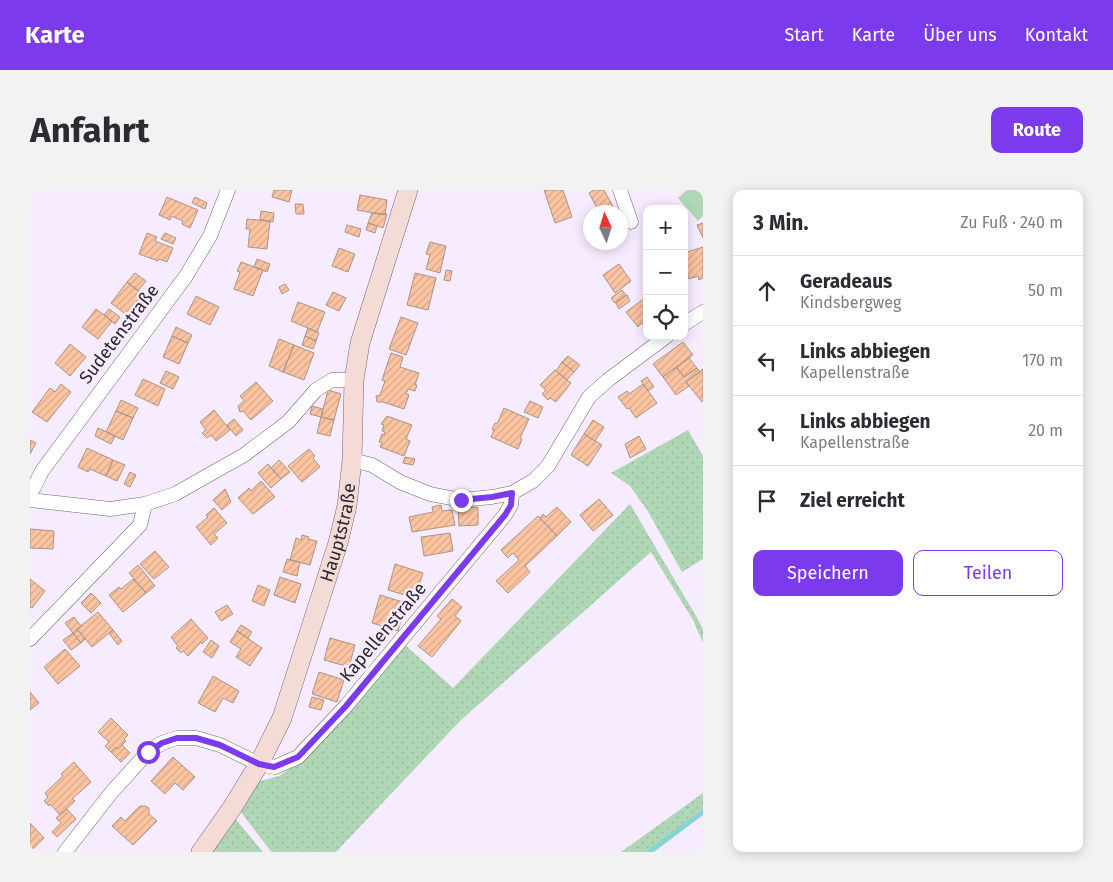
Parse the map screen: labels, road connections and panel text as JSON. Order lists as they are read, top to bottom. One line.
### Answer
{"streets":{"main road":["Hauptstraße"],"street":["Sudetenstraße","Kapellenstraße"]},"crossings":[["Hauptstraße","Kapellenstraße"]],"north":"top","page":{"header":"Karte","nav":["Start","Karte","Über uns","Kontakt"],"buttons":["Route",["Speichern","Teilen"]],"title":"Anfahrt","heading":["3 Min.","Zu Fuß · 240 m"],"map_buttons":["+","−"],"list":[["Geradeaus","Kindsbergweg","50 m"],["Links abbiegen","Kapellenstraße","170 m"],["Links abbiegen","Kapellenstraße","20 m"],"Ziel erreicht"]}}
